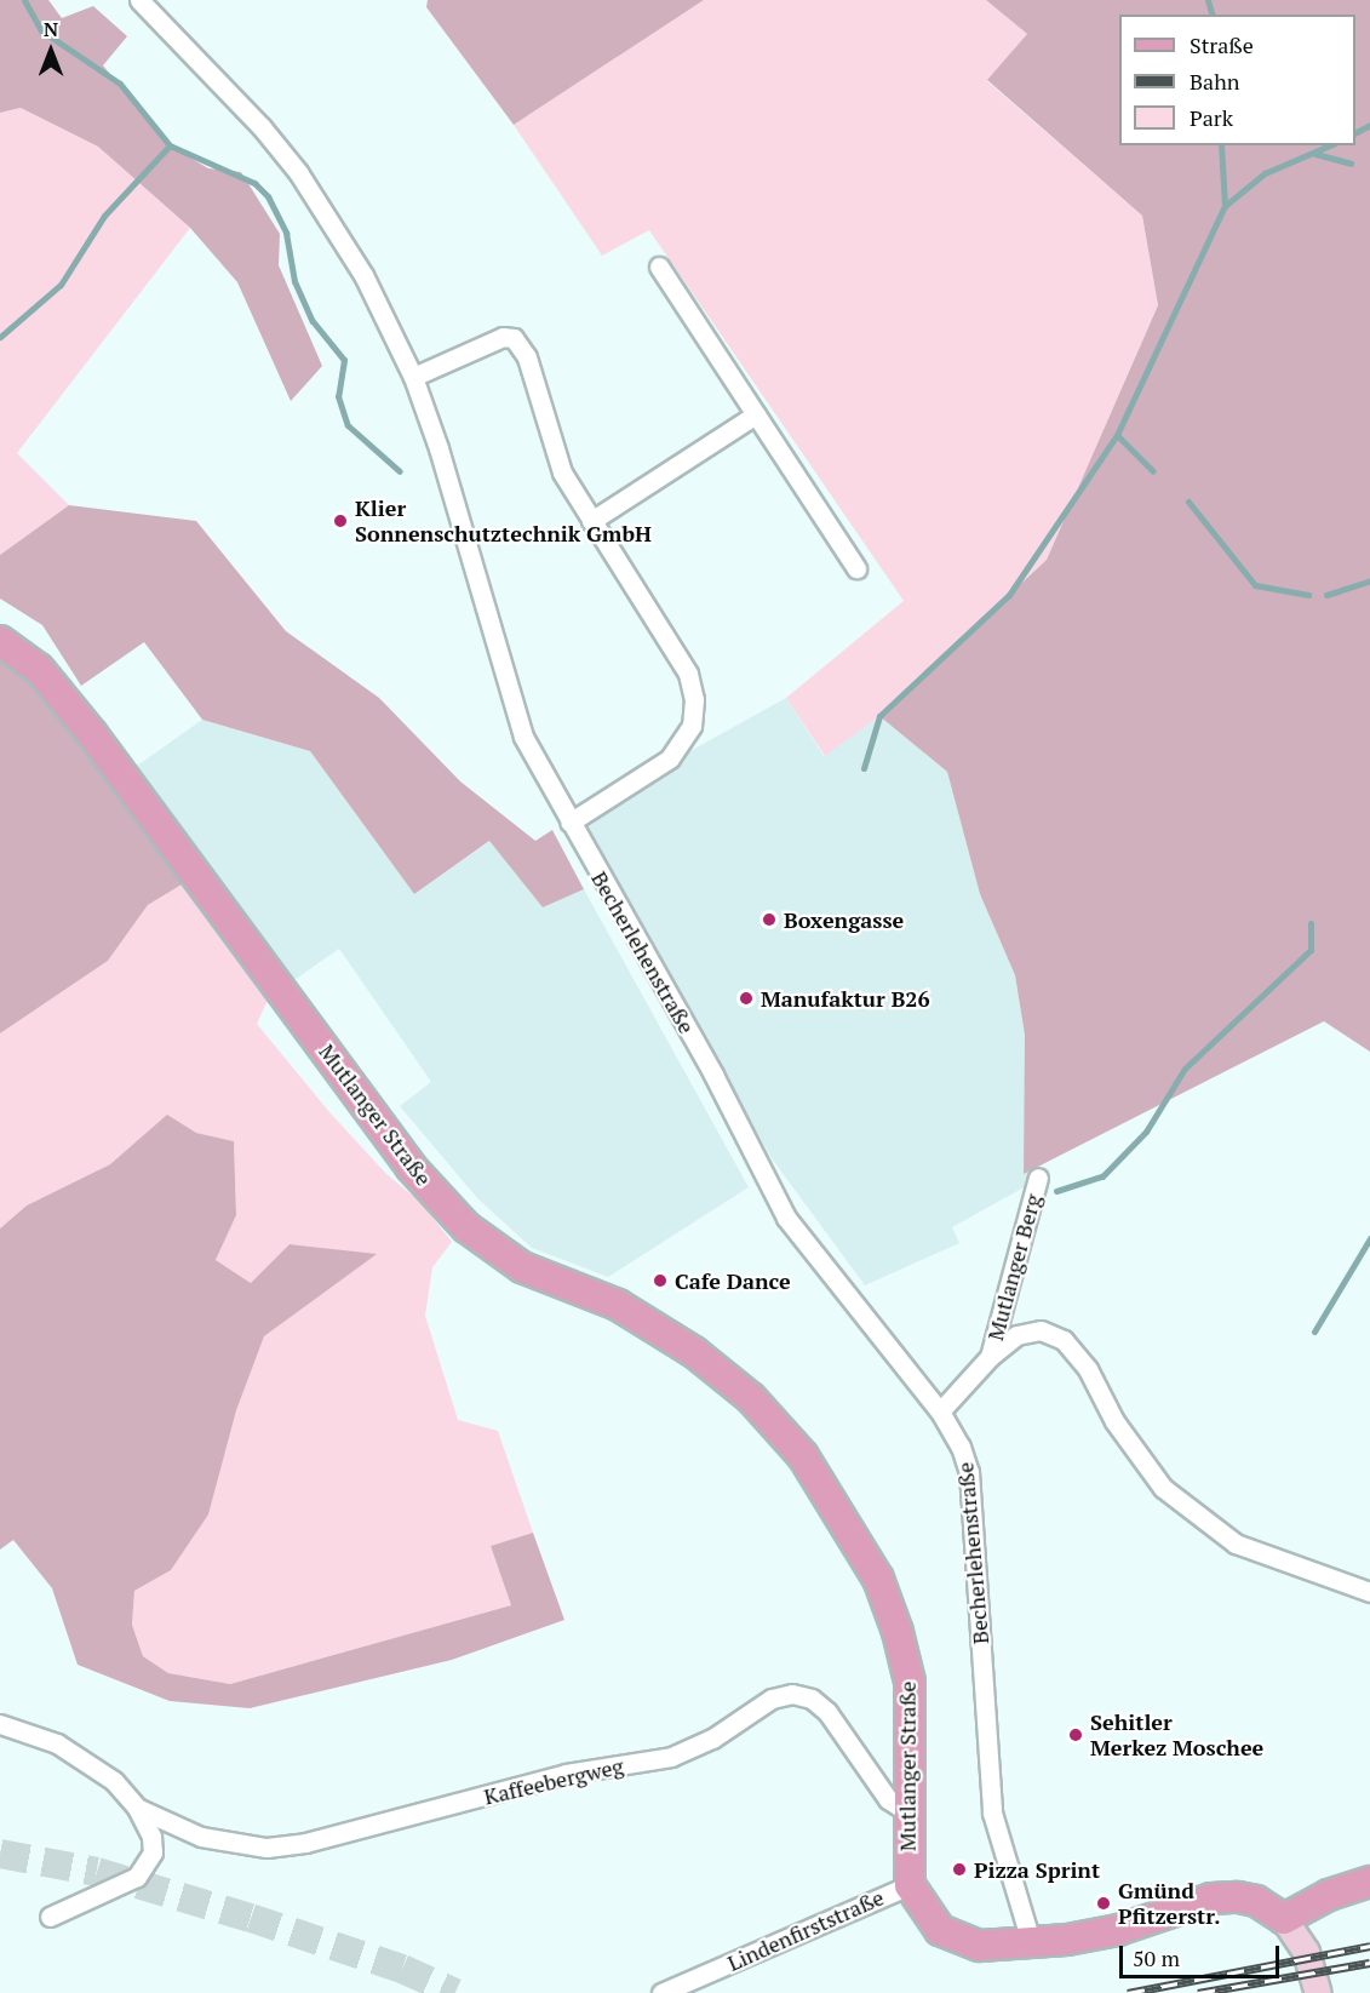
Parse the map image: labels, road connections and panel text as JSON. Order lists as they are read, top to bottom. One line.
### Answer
{"streets":{"main road":["Mutlanger Straße"],"street":["Becherlehenstraße","Mutlanger Berg","Kaffeebergweg","Lindenfirststraße"]},"crossings":[["Becherlehenstraße","Mutlanger Straße"],["Mutlanger Straße","Kaffeebergweg"],["Mutlanger Straße","Lindenfirststraße"]],"places":["Klier Sonnenschutztechnik GmbH","Boxengasse","Manufaktur B26","Cafe Dance","Sehitler Merkez Moschee","Pizza Sprint","Gmünd Pfitzerstr."],"legend":["Straße","Bahn","Park"],"scale_bar":"50 m","north":"top"}
